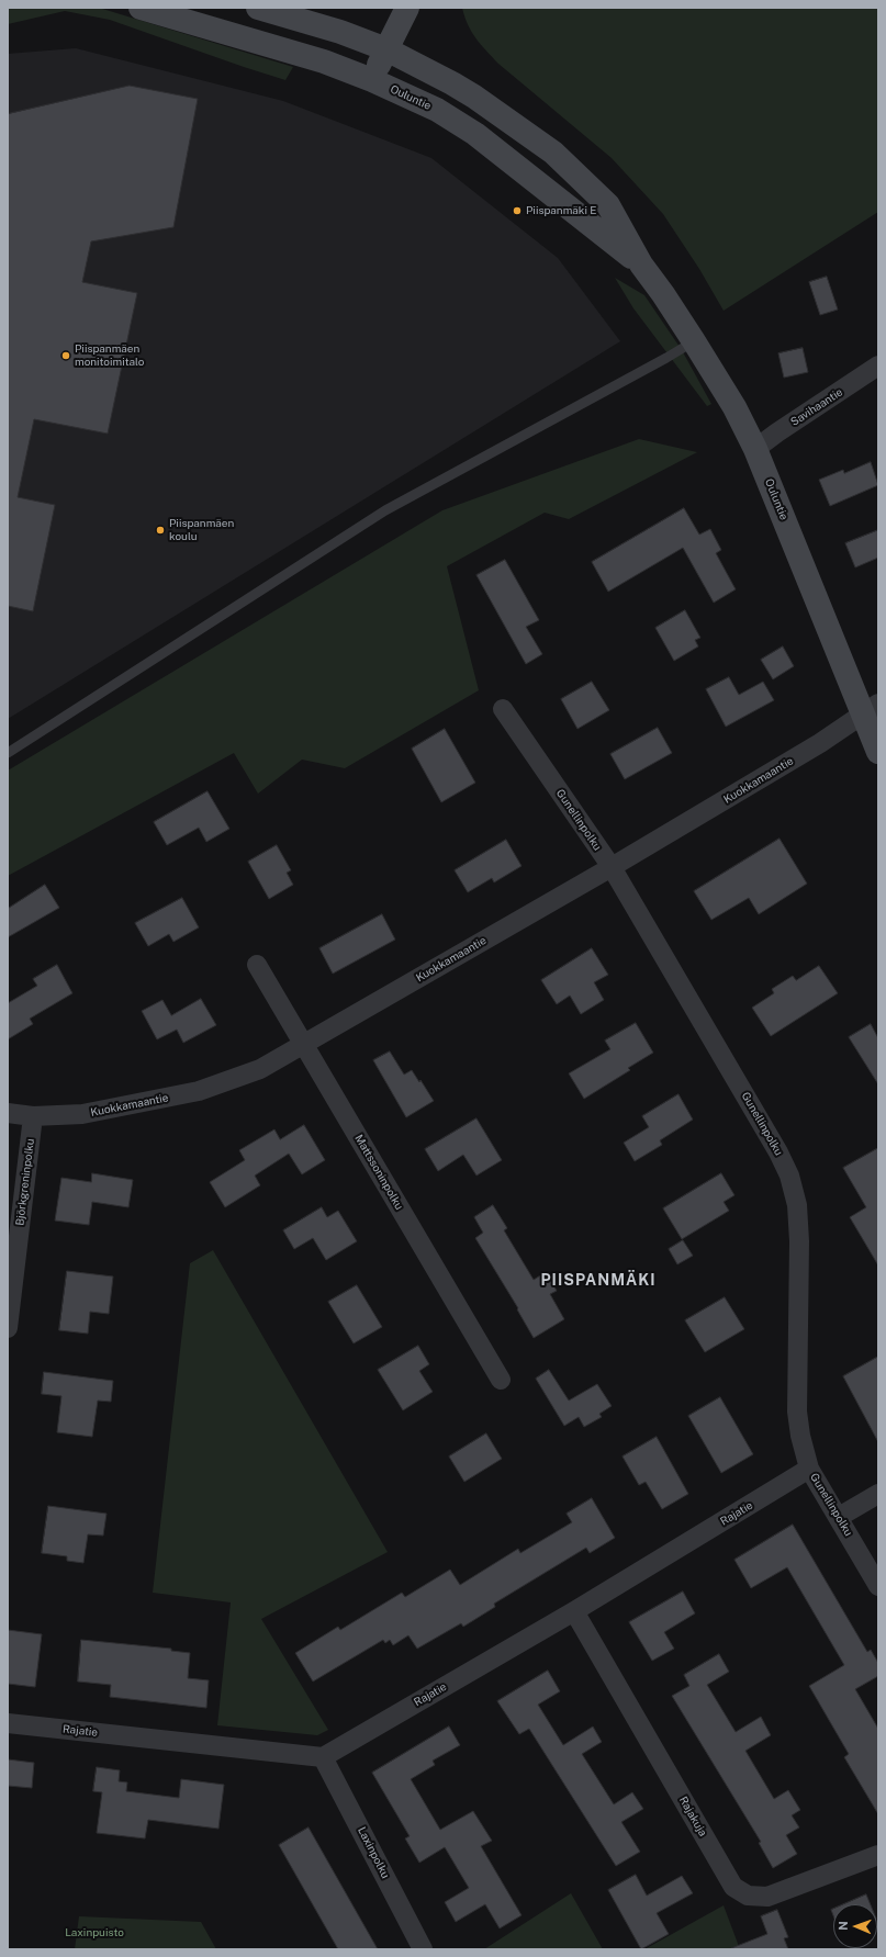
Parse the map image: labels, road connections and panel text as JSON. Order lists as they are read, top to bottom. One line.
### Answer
{"streets":{"main road":["Ouluntie"],"street":["Savihaantie","Kuokkamaantie","Gunellinpolku","Mattssoninpolku","Björkgreninpolku","Rajatie","Rajakuja","Laxinpolku"]},"crossings":[["Ouluntie","Savihaantie"],["Ouluntie","Kuokkamaantie"],["Kuokkamaantie","Gunellinpolku"],["Kuokkamaantie","Mattssoninpolku"],["Kuokkamaantie","Björkgreninpolku"],["Gunellinpolku","Rajatie"],["Rajatie","Rajakuja"],["Rajatie","Laxinpolku"]],"districts":["PIISPANMÄKI"],"parks":["Laxinpuisto"],"places":["Piispanmäki E","Piispanmäen monitoimitalo","Piispanmäen koulu"],"north":"left"}
